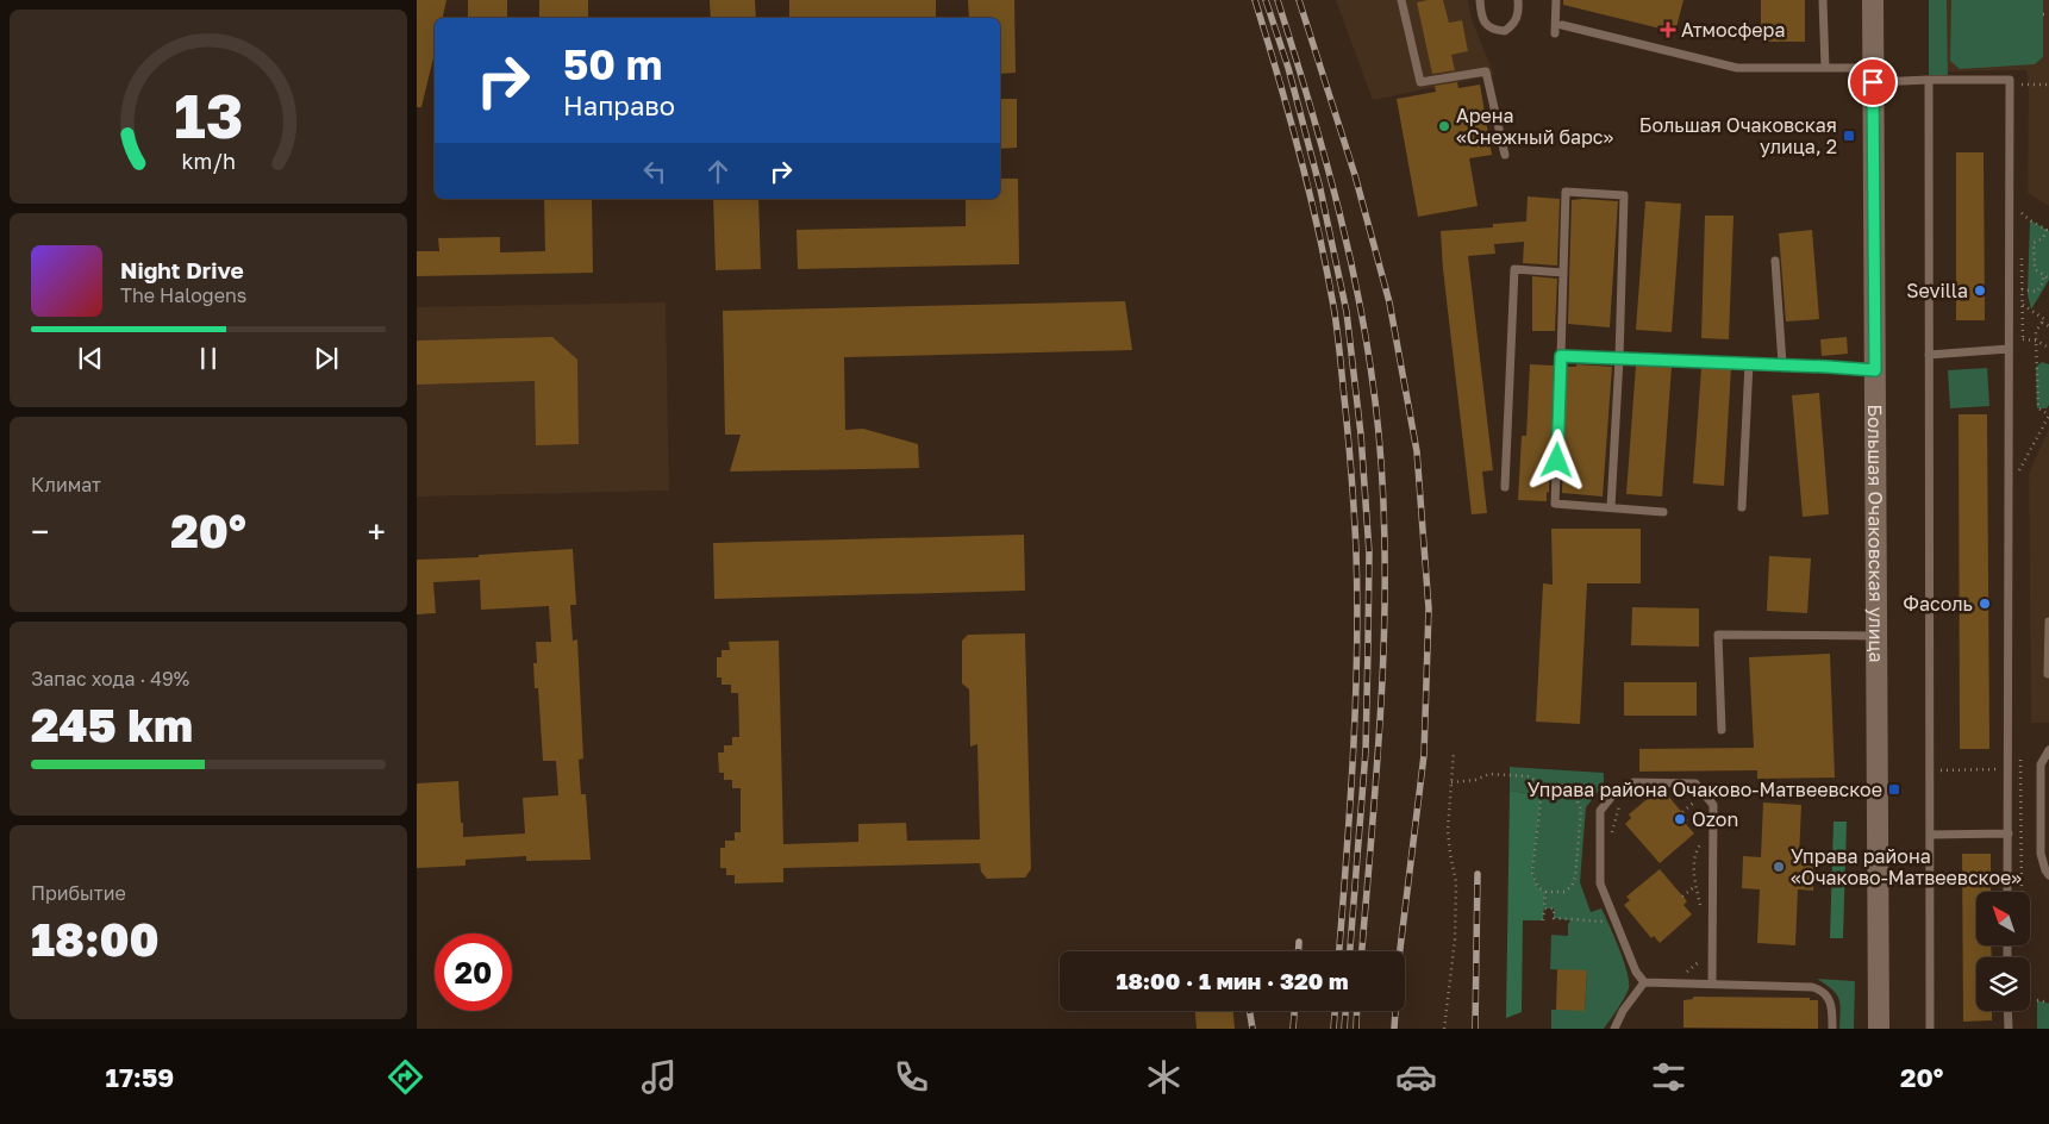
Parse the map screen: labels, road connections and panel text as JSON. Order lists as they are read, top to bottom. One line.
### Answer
{"streets":{"street":["Большая Очаковская улица"]},"places":{"health":["Атмосфера"],"other":["Арена «Снежный барс»","Sevilla","Фасоль","Ozon","Управа района «Очаково-Матвеевское»"],"transit":["Большая Очаковская улица, 2","Управа района Очаково-Матвеевское"]},"north":"top left","page":{"turn":["50 m","Направо"],"song":["Night Drive","The Halogens"],"tile":["Климат",["Запас хода · 49%","245 km"],["Прибытие","18:00"]],"heat":["−","20°","+"],"limit":"20","trip":"18:00 · 1 мин · 320 m","tabs":["17:59","20°"],"gauge":["13","km/h"]}}
